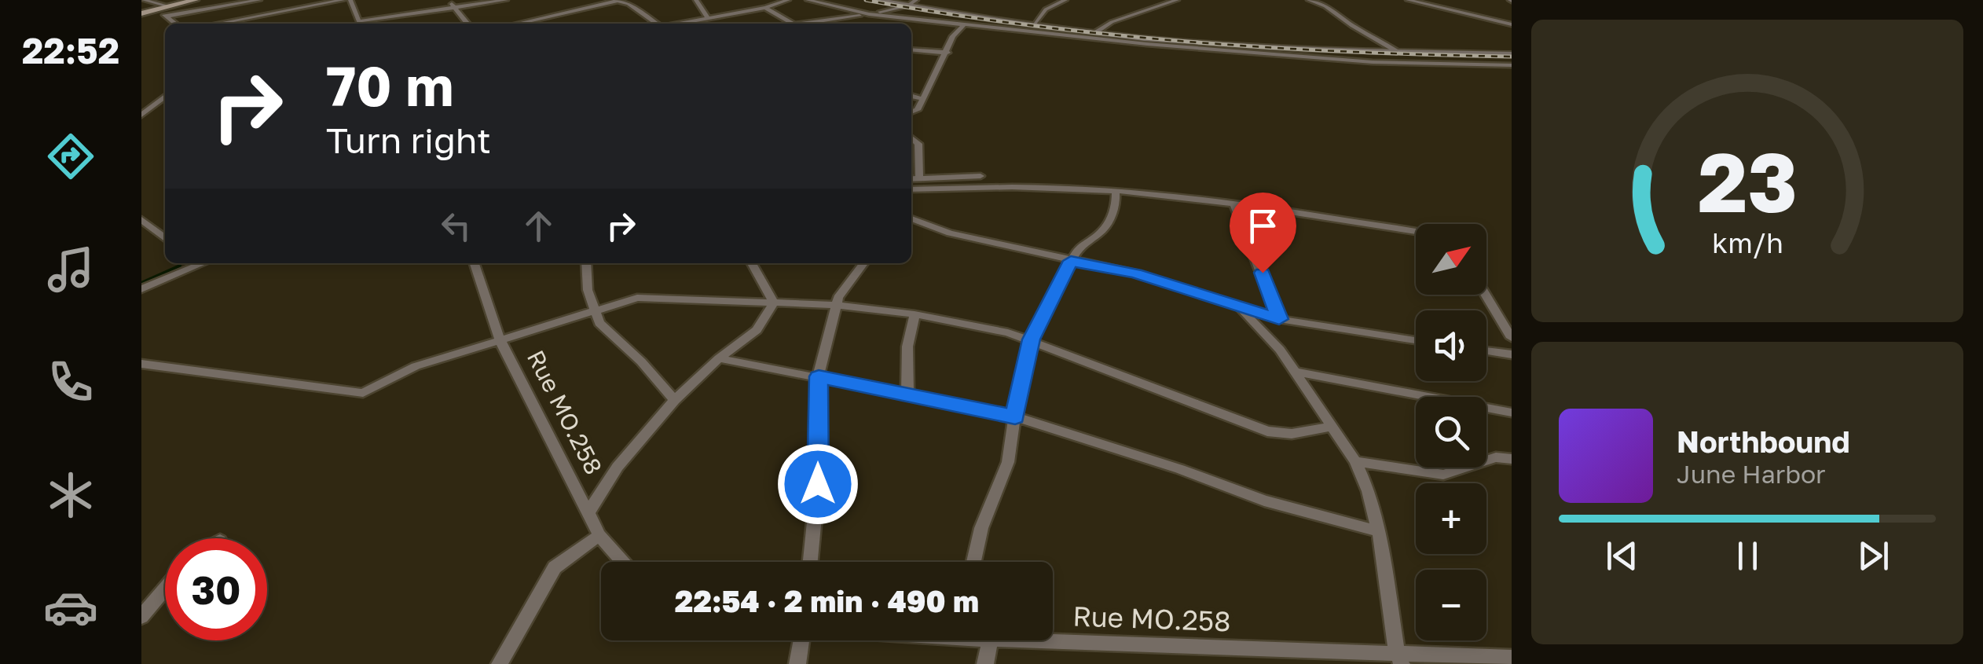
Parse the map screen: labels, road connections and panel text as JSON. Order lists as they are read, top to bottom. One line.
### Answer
{"streets":{"street":["Rue MO.258"]},"north":"top right","page":{"tabs":"22:52","turn":["70 m","Turn right"],"map_buttons":["+","−"],"song":["Northbound","June Harbor"],"limit":"30","trip":"22:54 · 2 min · 490 m","gauge":["23","km/h"]}}
